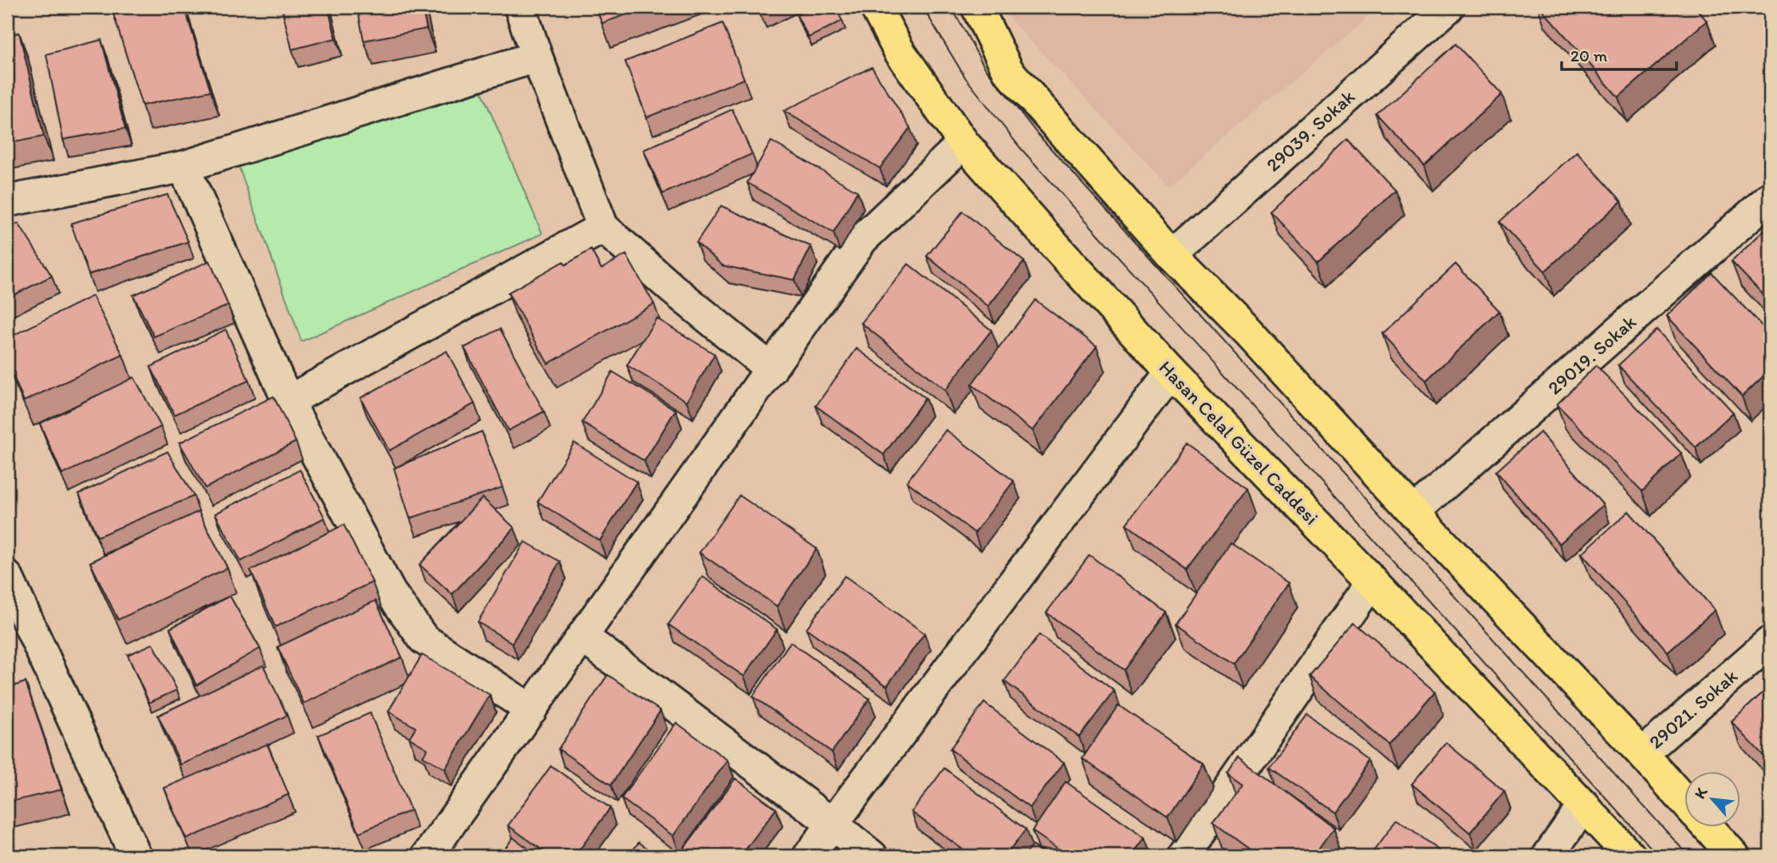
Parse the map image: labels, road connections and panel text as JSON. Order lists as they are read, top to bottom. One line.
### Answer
{"streets":{"main road":["Hasan Celal Güzel Caddesi"],"street":["29039. Sokak","29019. Sokak","29021. Sokak"]},"scale_bar":"20 m","north":"top left"}
